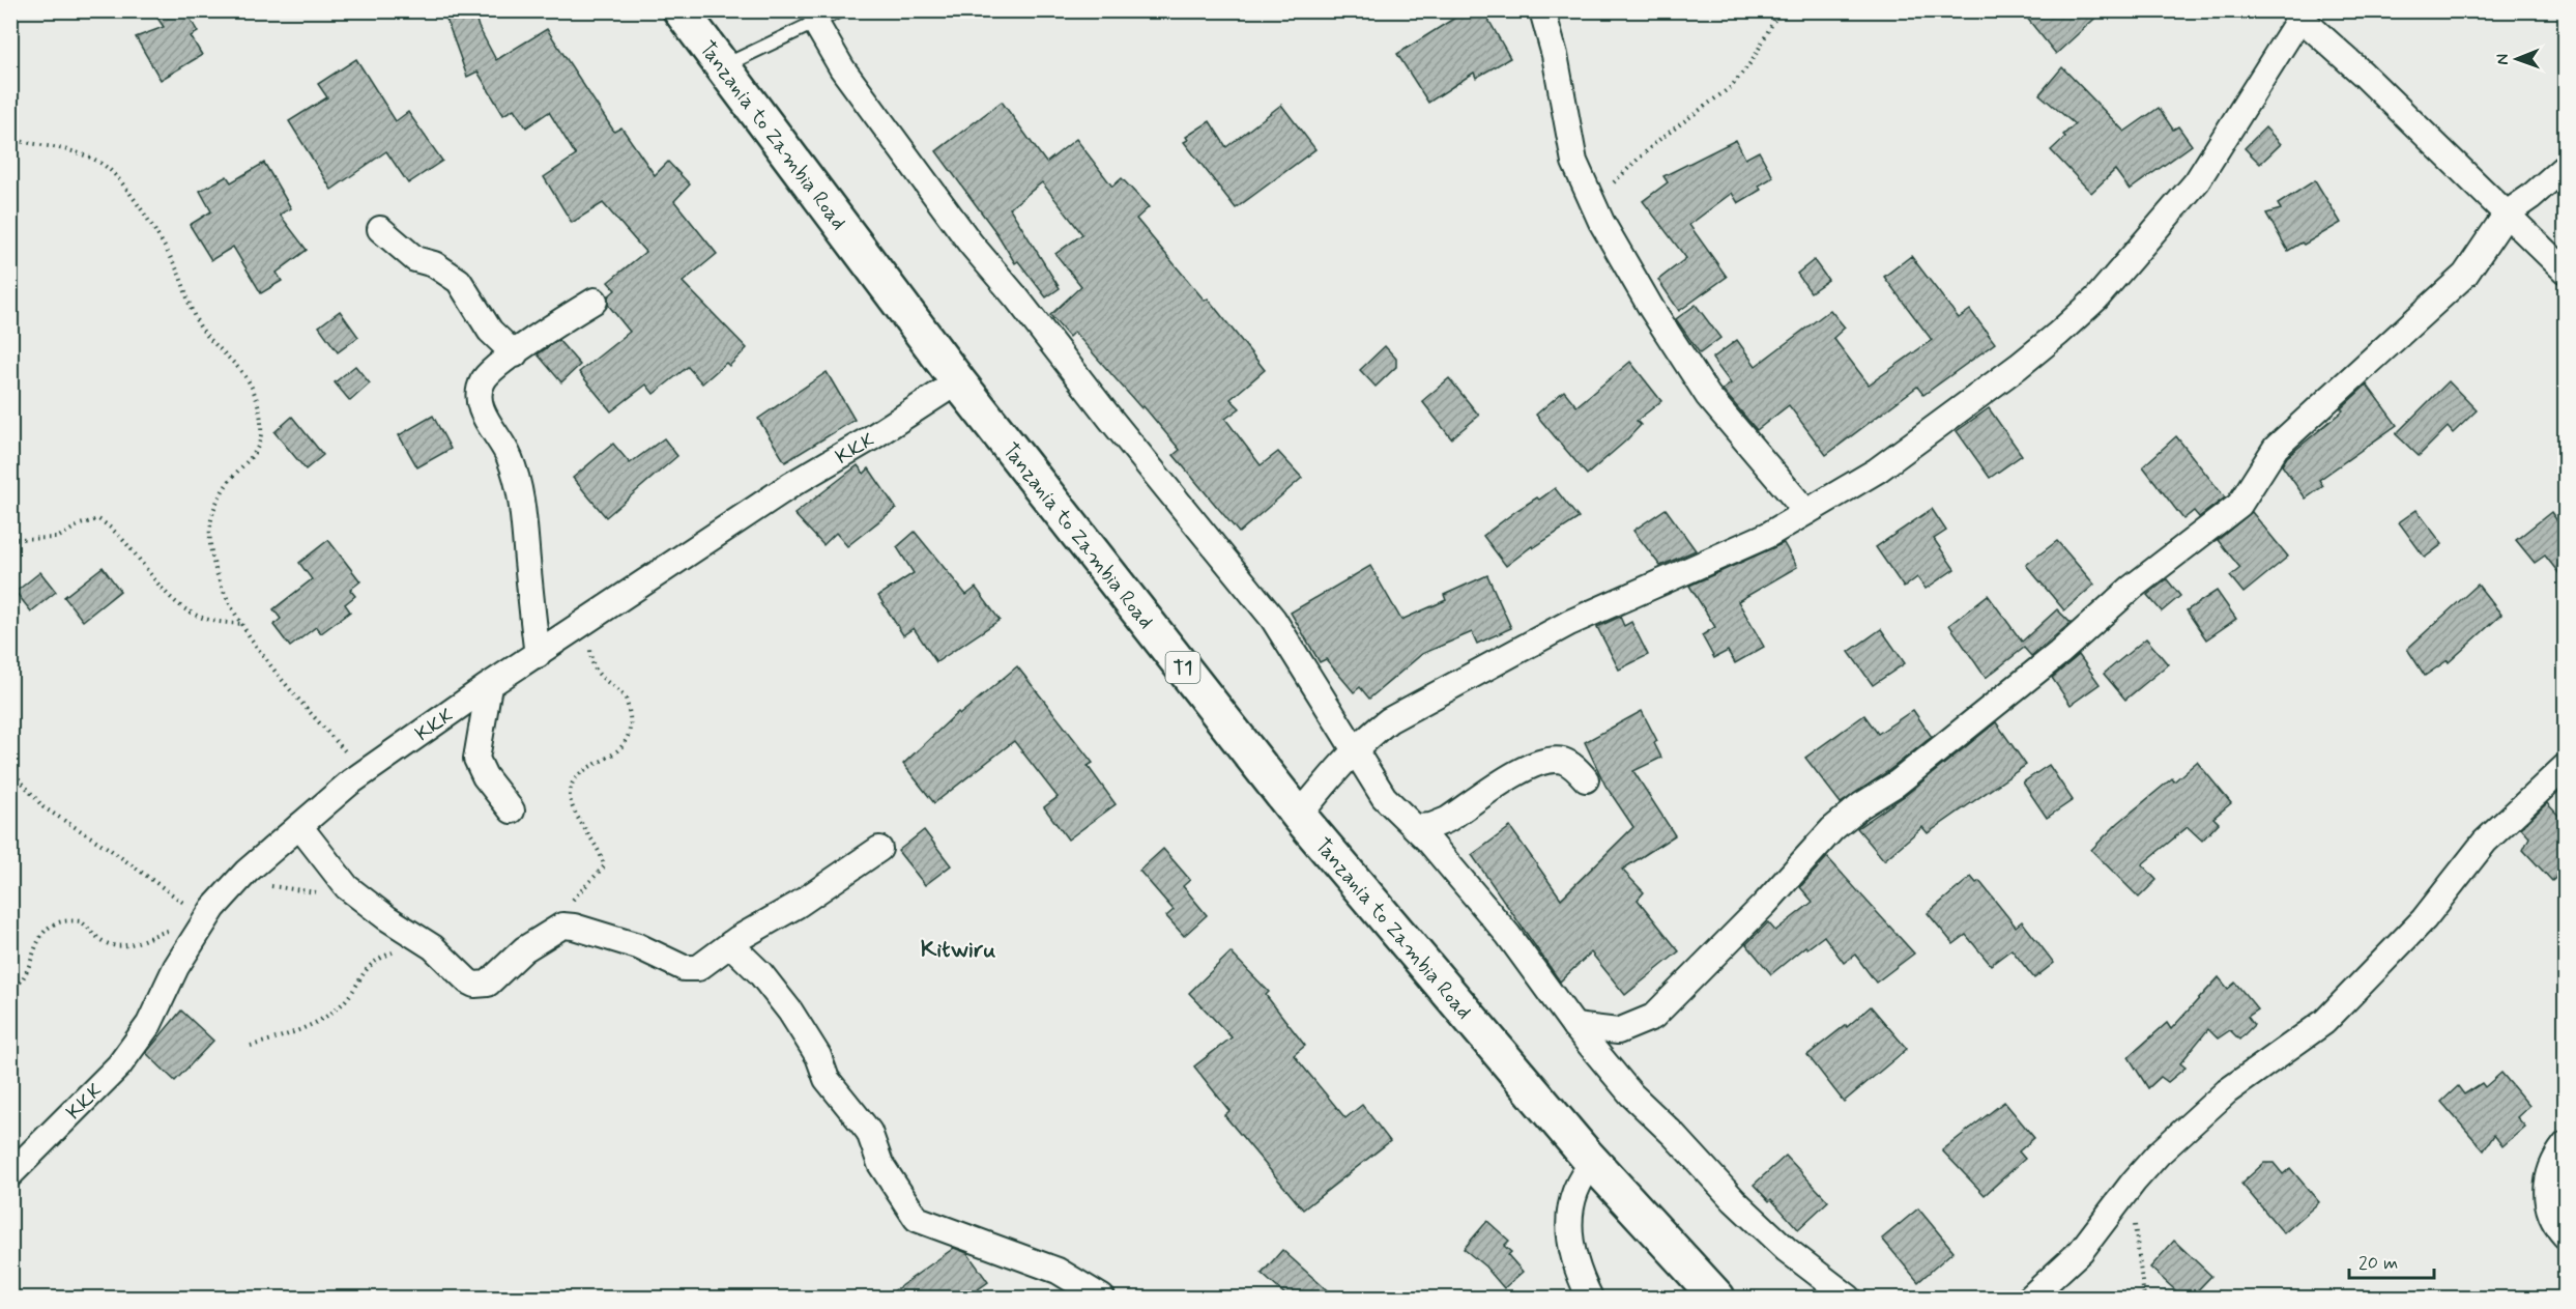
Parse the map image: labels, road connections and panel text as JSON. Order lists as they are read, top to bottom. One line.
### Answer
{"streets":{"highway":["Tanzania to Zambia Road","T1"],"street":["KKK"]},"crossings":[["Tanzania to Zambia Road","KKK"]],"districts":["Kitwiru"],"scale_bar":"20 m","north":"left"}
